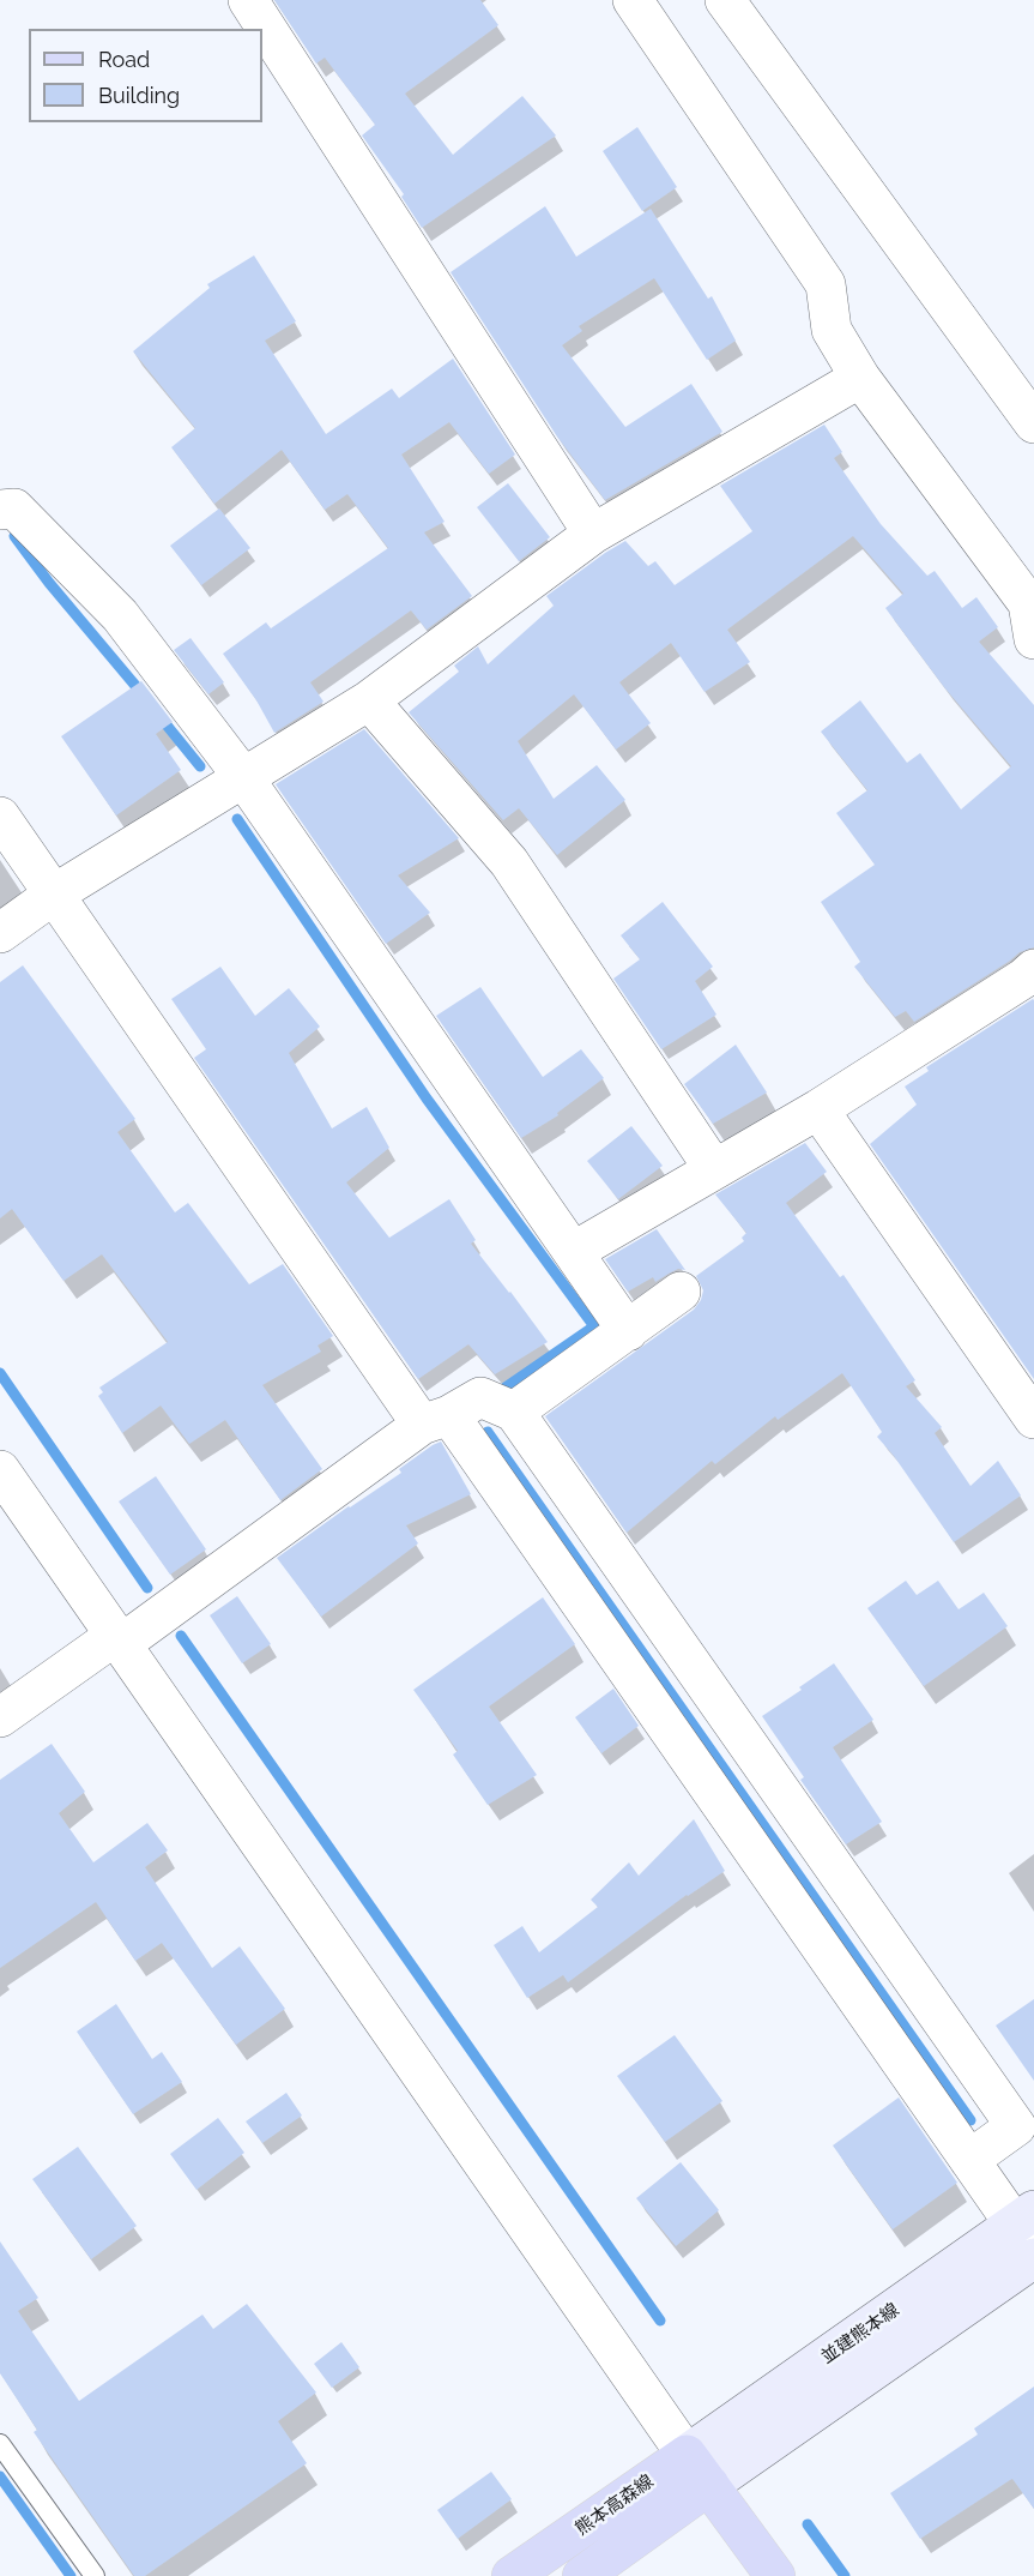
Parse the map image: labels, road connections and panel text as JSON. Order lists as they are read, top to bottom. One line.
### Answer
{"streets":{"main road":["並建熊本線","熊本高森線"]},"crossings":[["並建熊本線","熊本高森線"]],"legend":["Road","Building"]}
